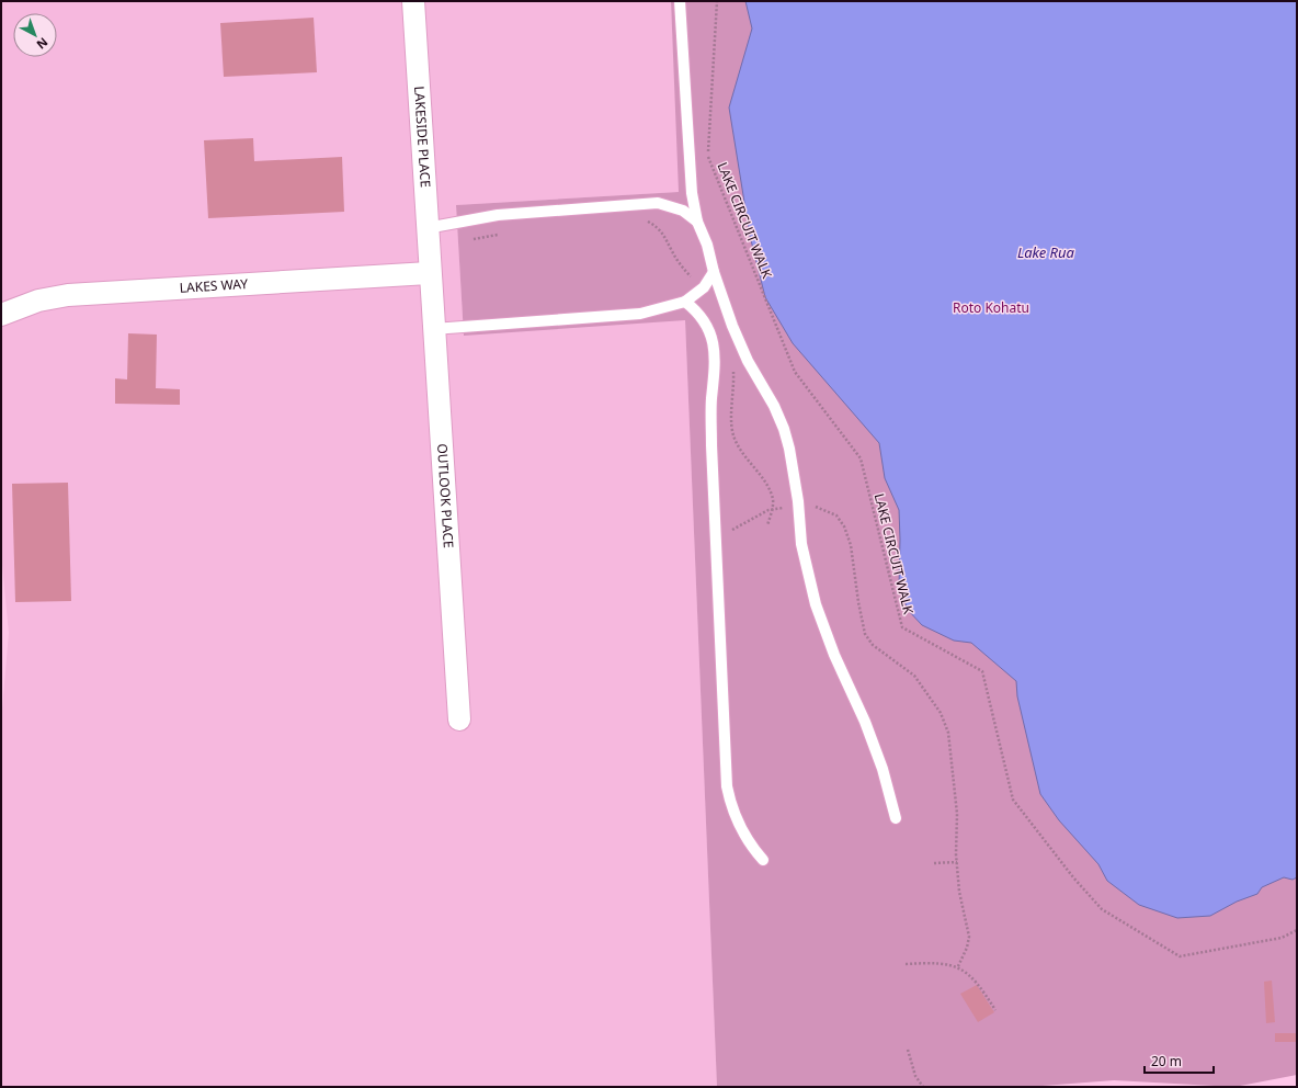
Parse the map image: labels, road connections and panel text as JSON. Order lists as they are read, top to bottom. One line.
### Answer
{"streets":{"street":["LAKESIDE PLACE","LAKES WAY","OUTLOOK PLACE"],"path":["LAKE CIRCUIT WALK"]},"crossings":[["LAKESIDE PLACE","LAKES WAY"],["LAKESIDE PLACE","OUTLOOK PLACE"],["LAKES WAY","OUTLOOK PLACE"]],"water":["Lake Rua"],"parks":["Roto Kohatu"],"scale_bar":"20 m","north":"bottom right"}
